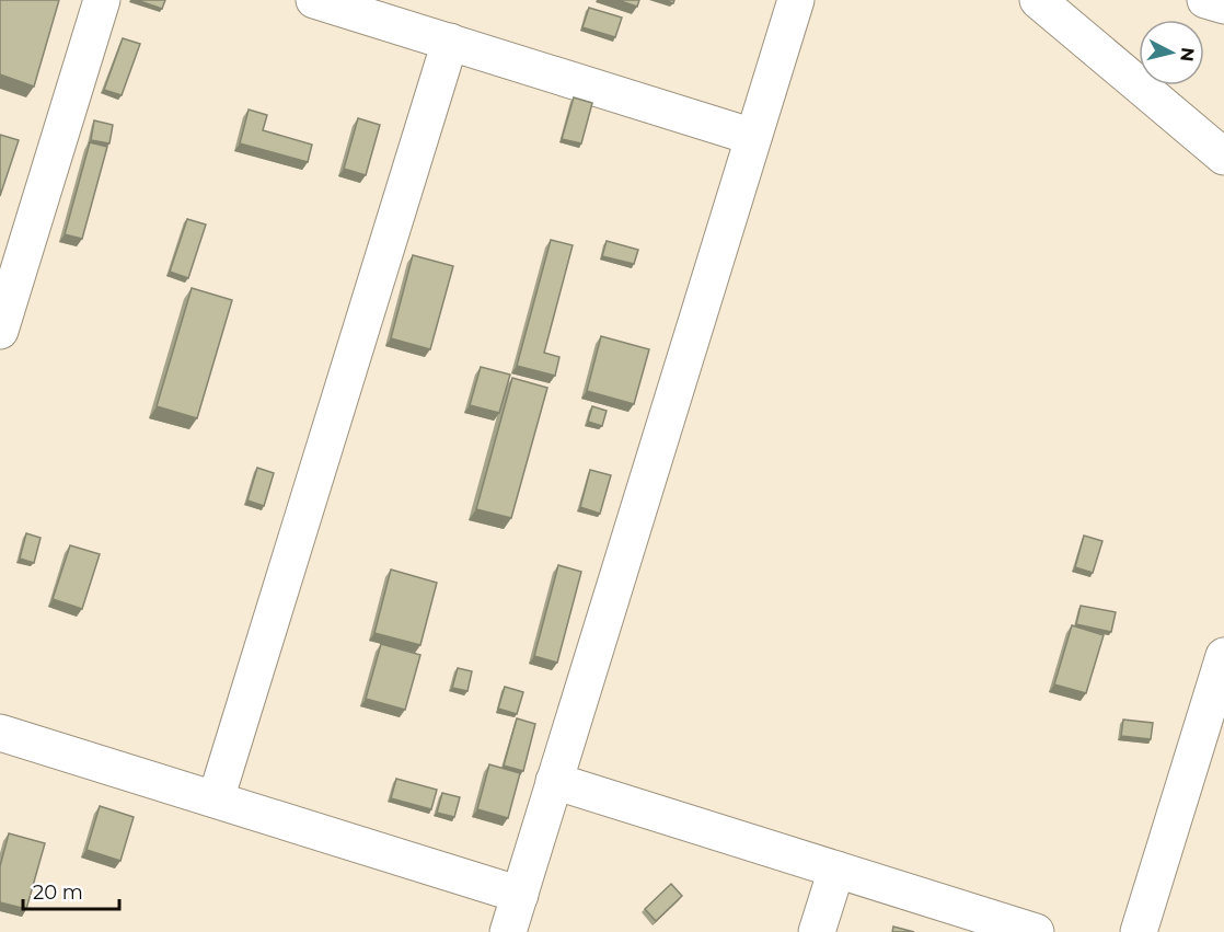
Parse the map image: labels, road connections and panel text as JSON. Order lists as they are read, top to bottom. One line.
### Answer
{"scale_bar":"20 m","north":"right"}
